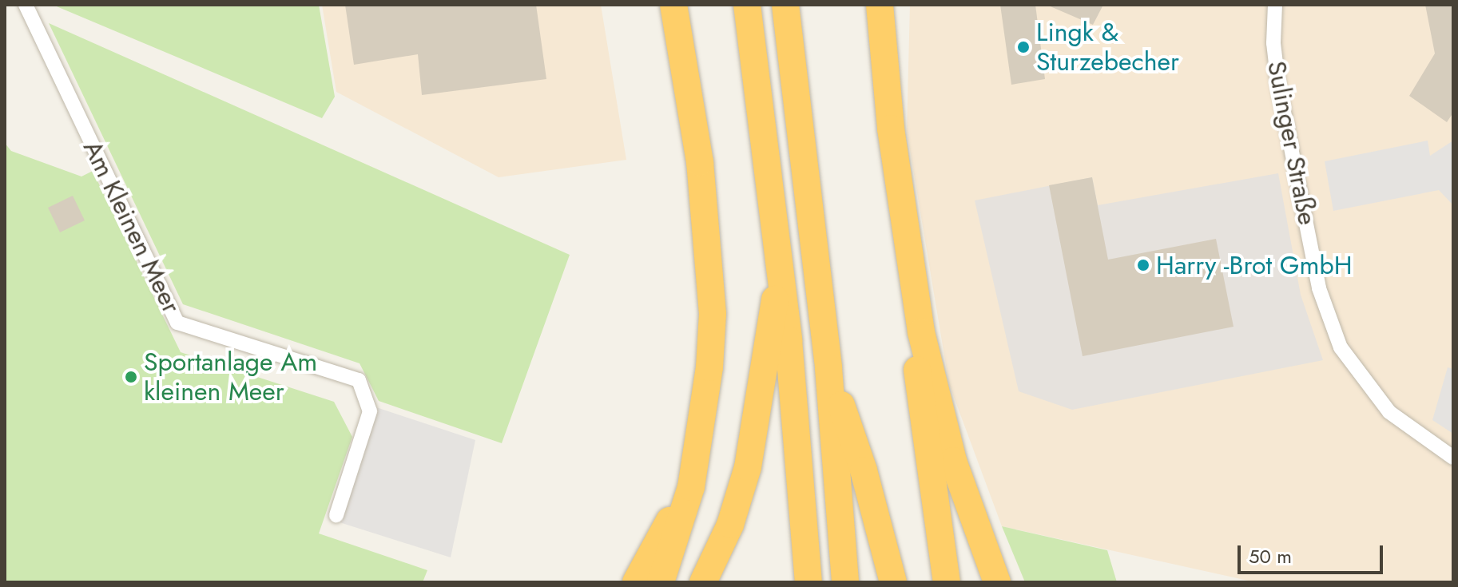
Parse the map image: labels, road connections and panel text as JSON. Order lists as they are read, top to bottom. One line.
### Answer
{"streets":{"street":["Sulinger Straße","Am Kleinen Meer"]},"places":["Lingk & Sturzebecher","Harry -Brot GmbH","Sportanlage Am kleinen Meer"],"scale_bar":"50 m"}
